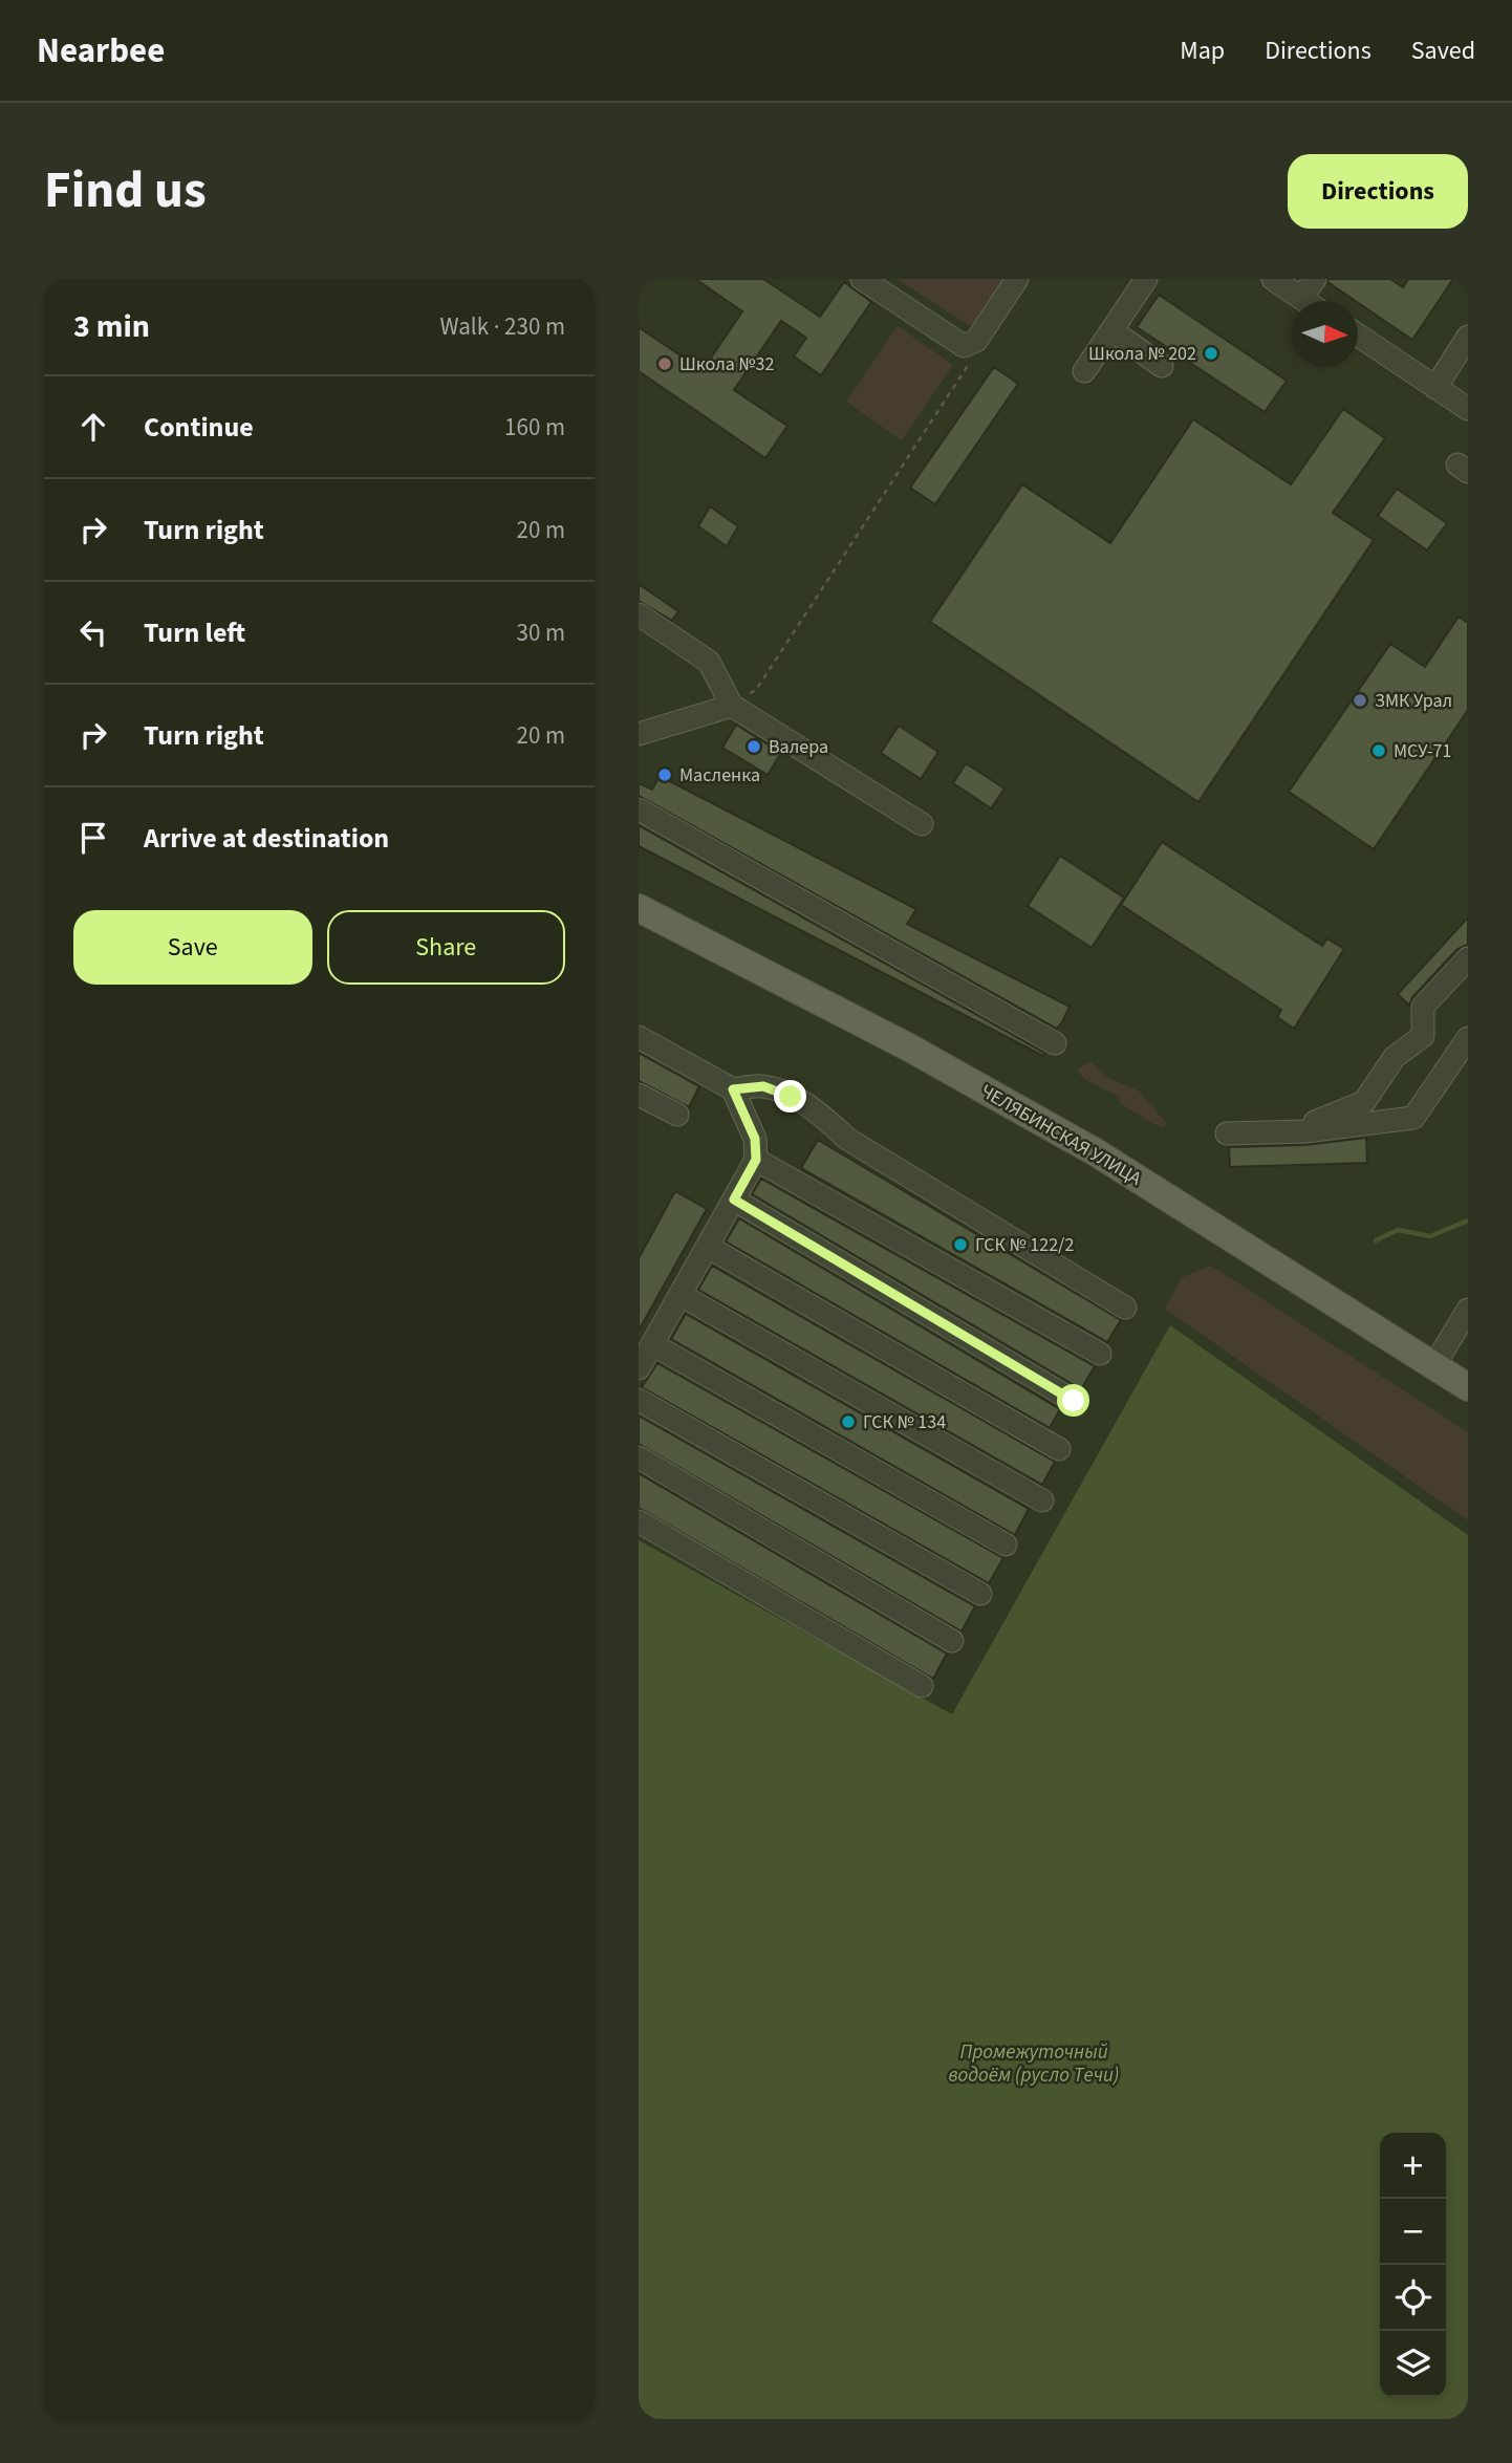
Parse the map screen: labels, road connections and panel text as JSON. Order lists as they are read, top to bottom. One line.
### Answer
{"streets":{"main road":["ЧЕЛЯБИНСКАЯ УЛИЦА"]},"water":["Промежуточный водоём (русло Течи)"],"places":["Школа № 202","Школа №32","ЗМК Урал","Валера","МСУ-71","Масленка","ГСК № 122/2","ГСК № 134"],"north":"right","page":{"header":"Nearbee","nav":["Map","Directions","Saved"],"title":"Find us","buttons":["Directions",["Save","Share"]],"heading":["3 min","Walk · 230 m"],"list":[["Continue","160 m"],["Turn right","20 m"],["Turn left","30 m"],["Turn right","20 m"],"Arrive at destination"],"map_buttons":["+","−"]}}
